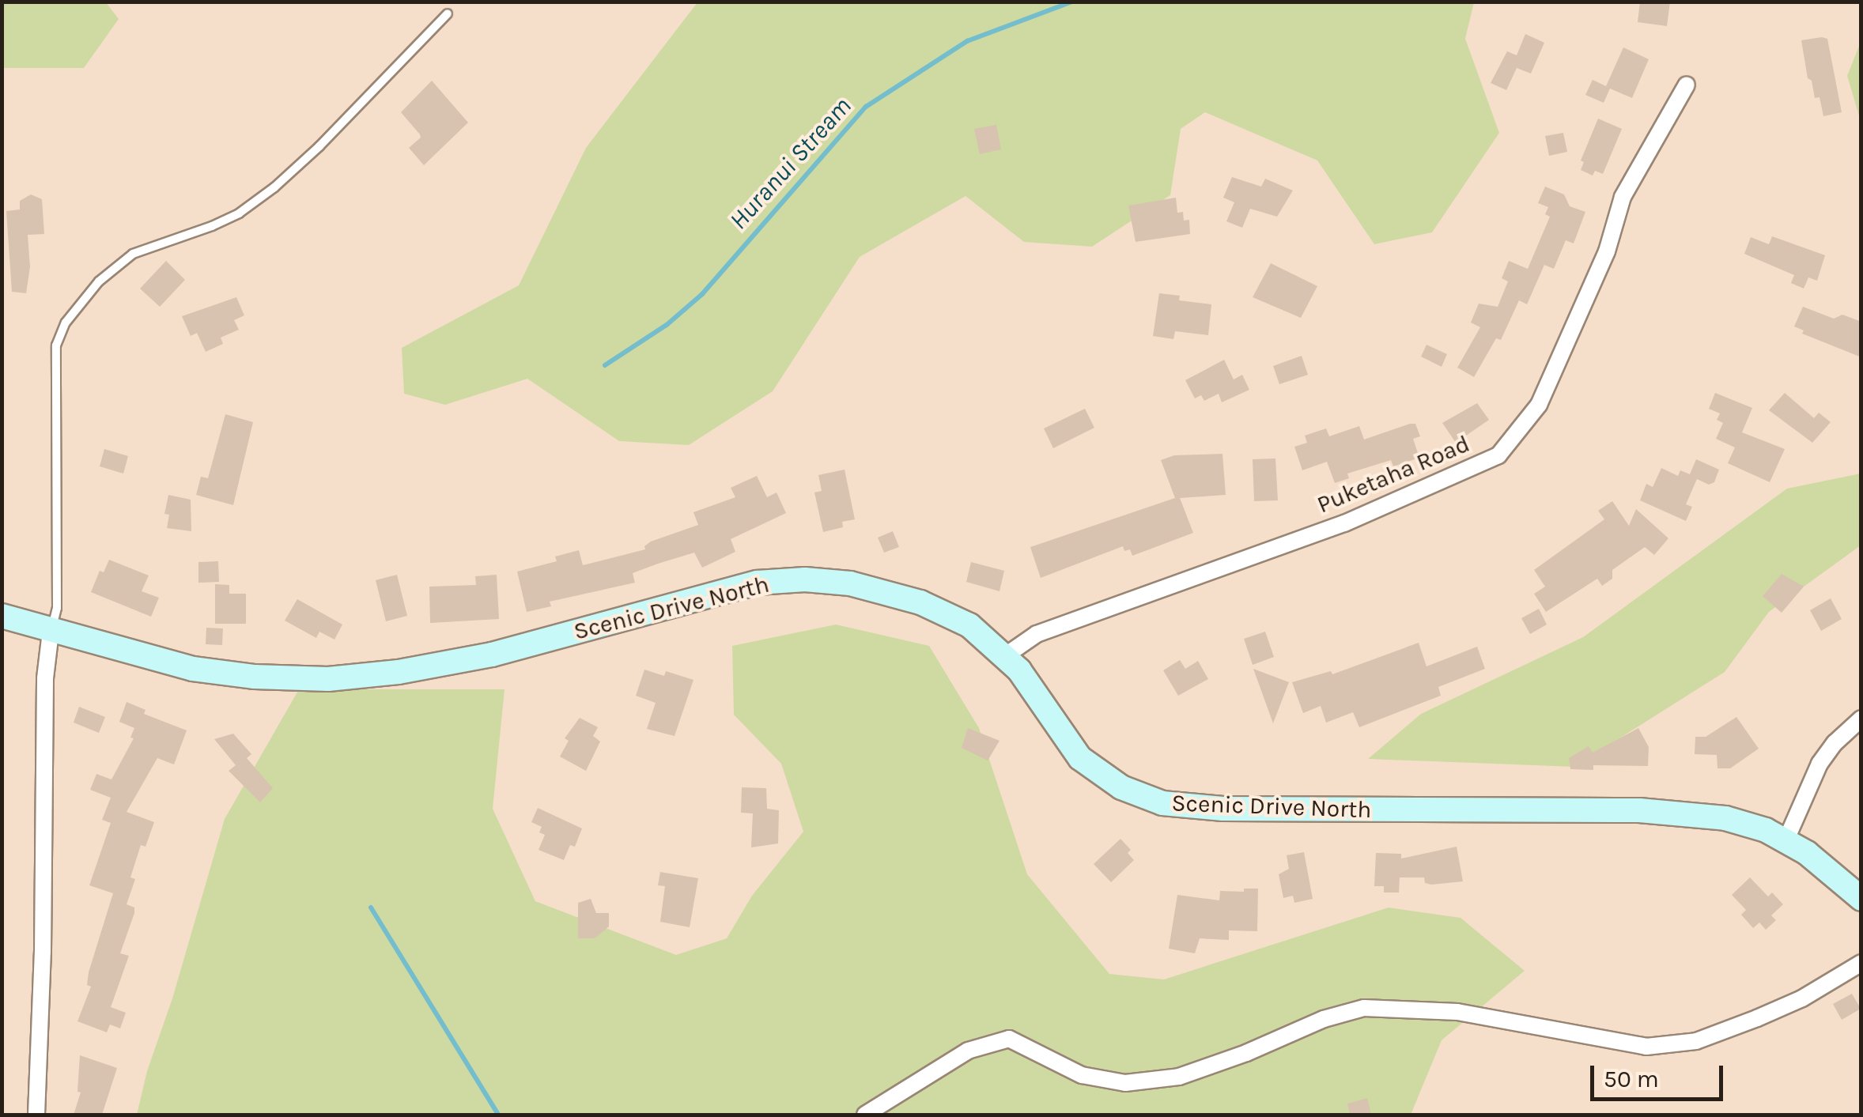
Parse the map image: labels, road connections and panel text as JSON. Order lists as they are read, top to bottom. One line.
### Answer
{"streets":{"main road":["Scenic Drive North"],"street":["Puketaha Road"]},"crossings":[["Puketaha Road","Scenic Drive North"]],"water":["Huranui Stream"],"scale_bar":"50 m"}
